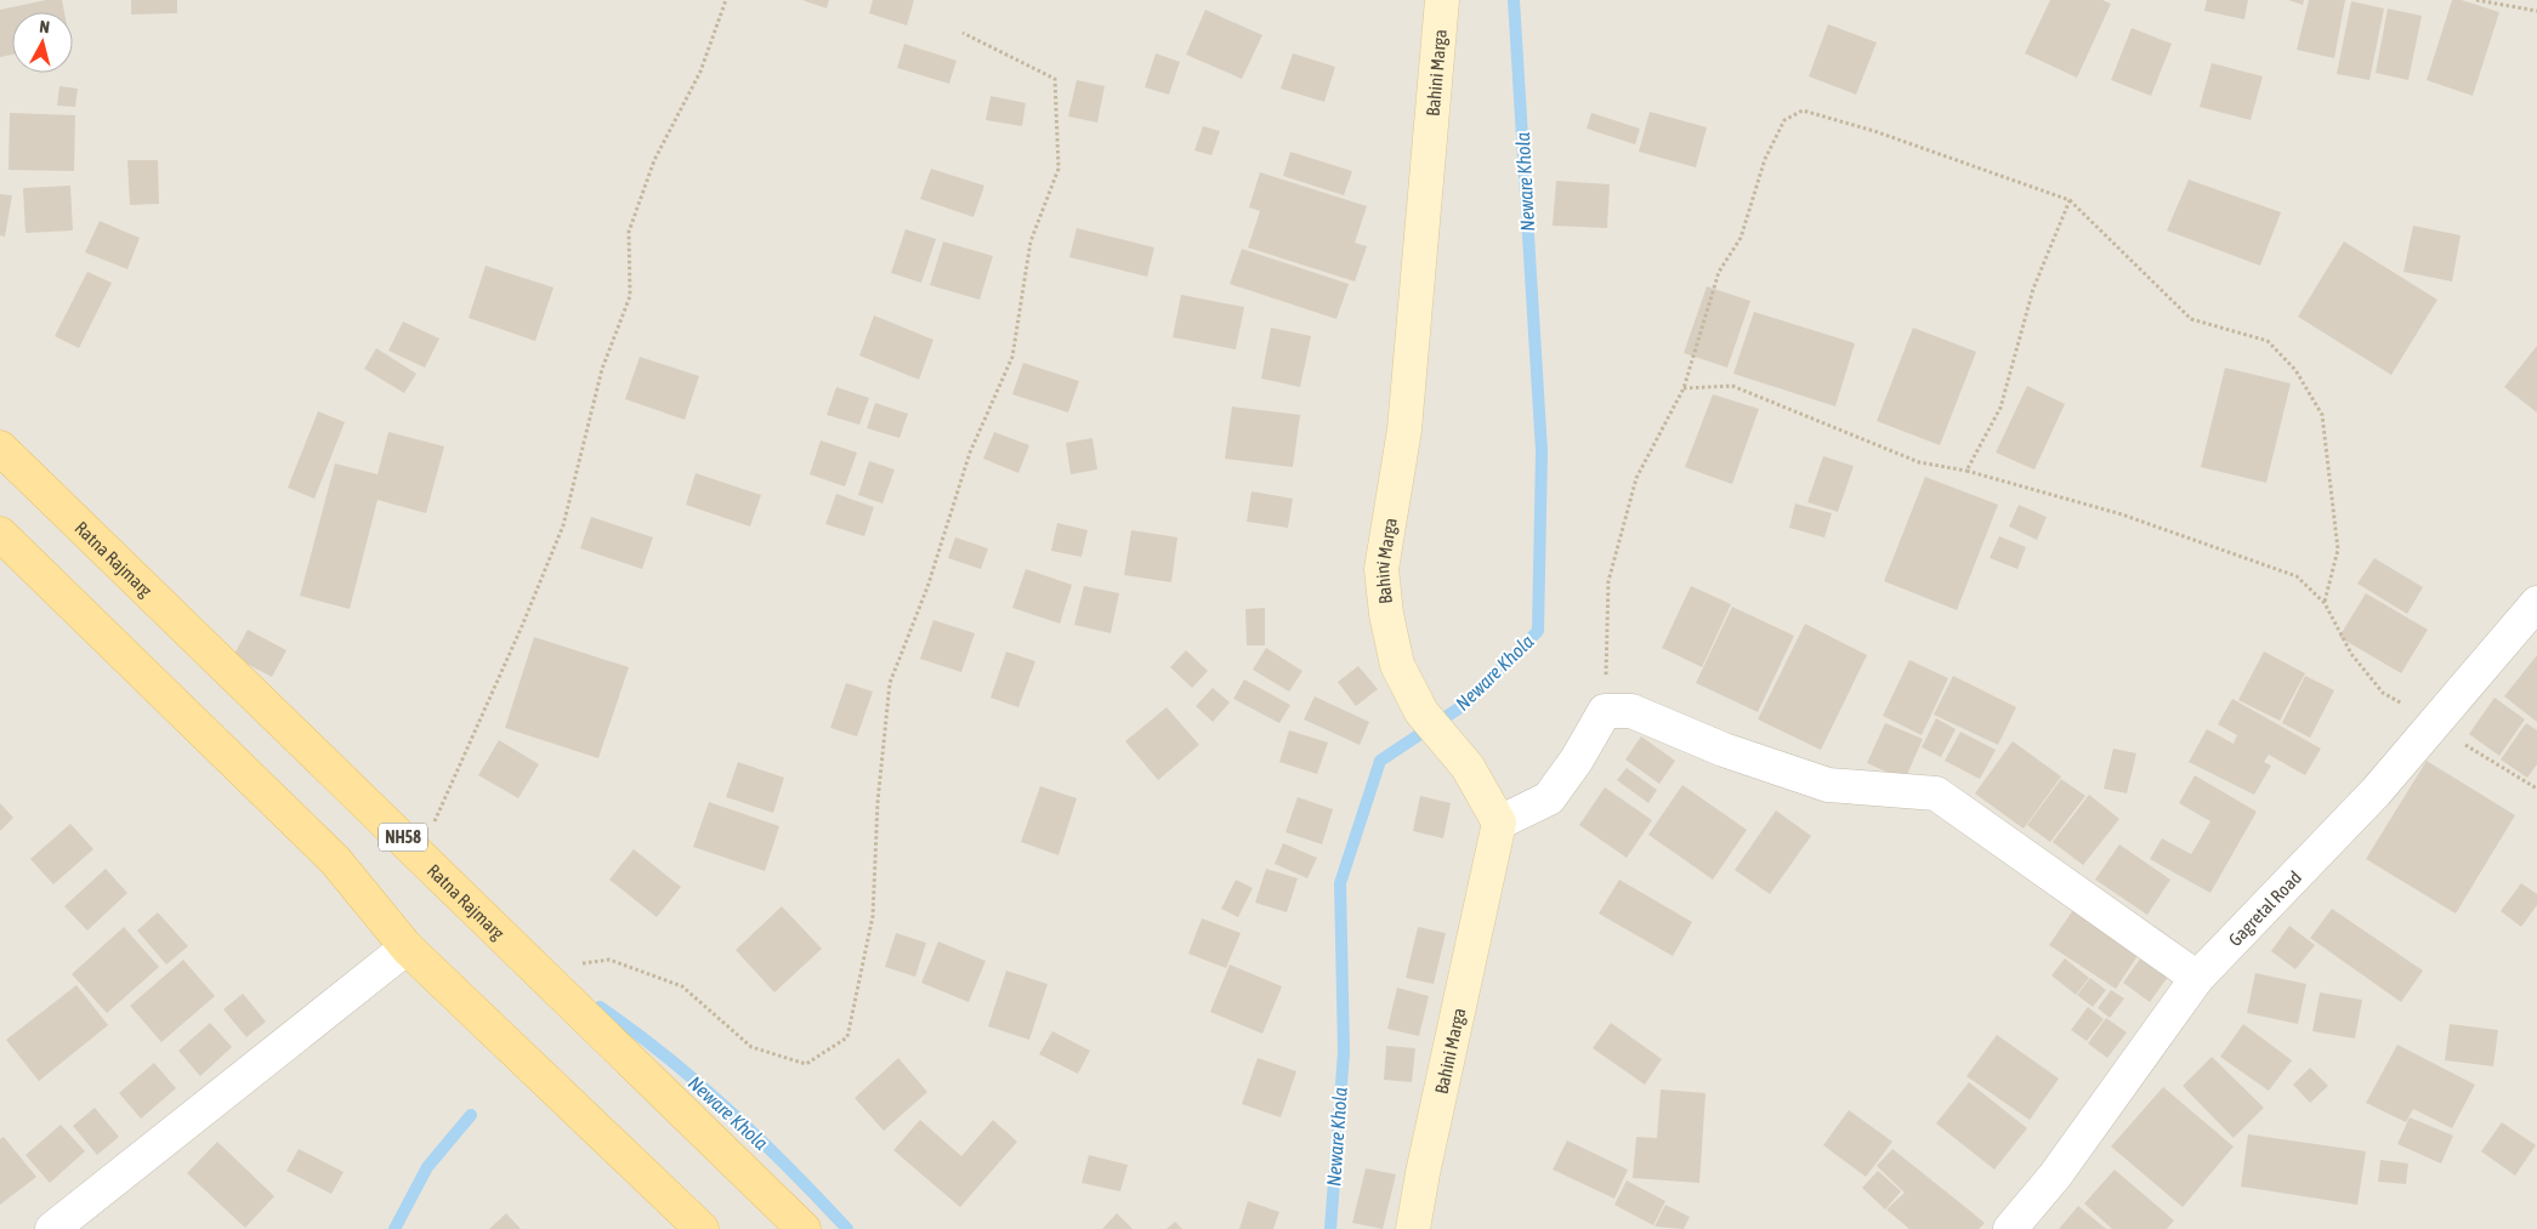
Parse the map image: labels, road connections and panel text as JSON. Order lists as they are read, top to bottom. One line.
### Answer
{"streets":{"main road":["Ratna Rajmarg","NH58"],"street":["Bahini Marga","Gagretal Road"]},"water":["Neware Khola"],"north":"top"}
